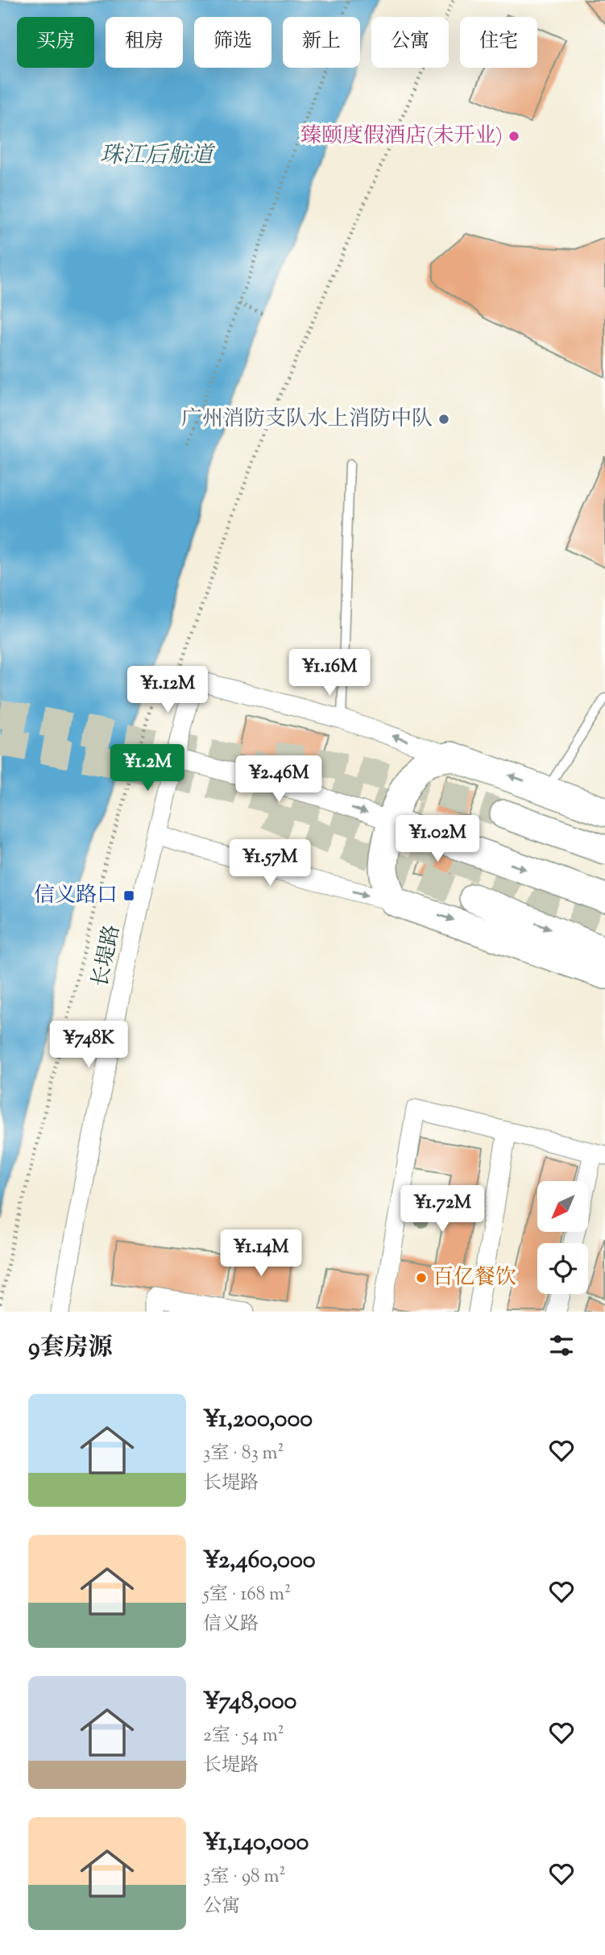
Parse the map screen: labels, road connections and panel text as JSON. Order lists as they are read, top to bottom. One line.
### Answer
{"streets":{"street":["长堤路"]},"water":["珠江后航道"],"places":{"other":["臻颐度假酒店(未开业)","广州消防支队水上消防中队","百亿餐饮"],"transit":["信义路口"]},"north":"bottom left","page":{"chip":["买房","租房","筛选","新上","公寓","住宅"],"price":["¥1.16M","¥1.12M","¥1.2M","¥2.46M","¥1.02M","¥1.57M","¥748K","¥1.72M","¥1.14M"],"heading":"9套房源","list":[{"name":"¥1,200,000","note":"3室 · 83 m² · 长堤路"},{"name":"¥2,460,000","note":"5室 · 168 m² · 信义路"},{"name":"¥748,000","note":"2室 · 54 m² · 长堤路"},{"name":"¥1,140,000","note":"3室 · 98 m² · 公寓"}]}}
